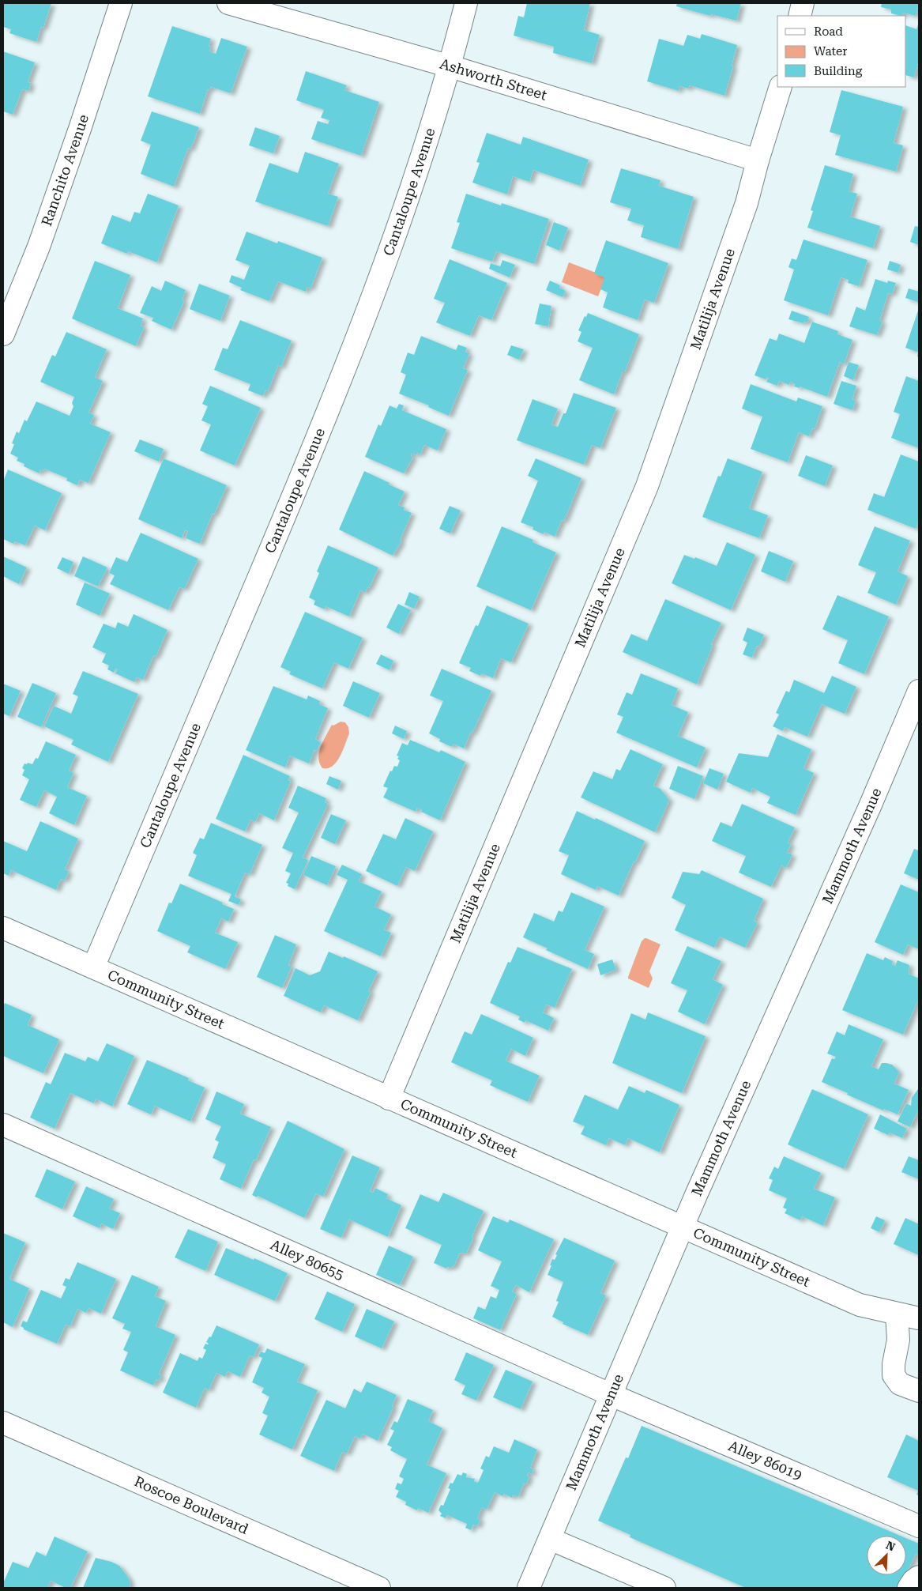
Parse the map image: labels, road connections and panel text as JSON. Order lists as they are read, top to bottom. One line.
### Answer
{"streets":{"street":["Ashworth Street","Ranchito Avenue","Cantaloupe Avenue","Matilija Avenue","Mammoth Avenue","Community Street","Alley 80655","Alley 86019","Roscoe Boulevard"]},"crossings":[["Ashworth Street","Cantaloupe Avenue"],["Ashworth Street","Matilija Avenue"],["Cantaloupe Avenue","Community Street"],["Matilija Avenue","Community Street"],["Mammoth Avenue","Community Street"],["Mammoth Avenue","Alley 80655"],["Mammoth Avenue","Alley 86019"],["Alley 80655","Alley 86019"]],"legend":["Road","Water","Building"],"north":"top right"}
